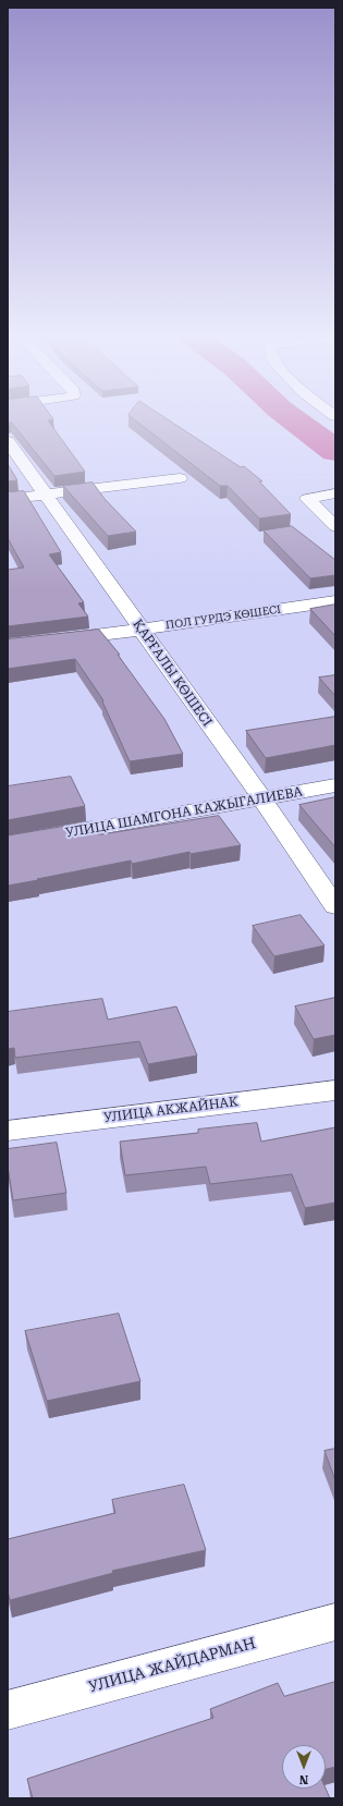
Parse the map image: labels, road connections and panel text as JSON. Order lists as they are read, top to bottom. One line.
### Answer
{"streets":{"street":["ПОЛ ГУРДЭ КӨШЕСІ","ҚАРҒАЛЫ КӨШЕСІ","УЛИЦА ШАМГОНА КАЖЫГАЛИЕВА","УЛИЦА АКЖАЙНАК","УЛИЦА ЖАЙДАРМАН"]},"crossings":[["ПОЛ ГУРДЭ КӨШЕСІ","ҚАРҒАЛЫ КӨШЕСІ"],["ҚАРҒАЛЫ КӨШЕСІ","УЛИЦА ШАМГОНА КАЖЫГАЛИЕВА"]],"north":"bottom"}
